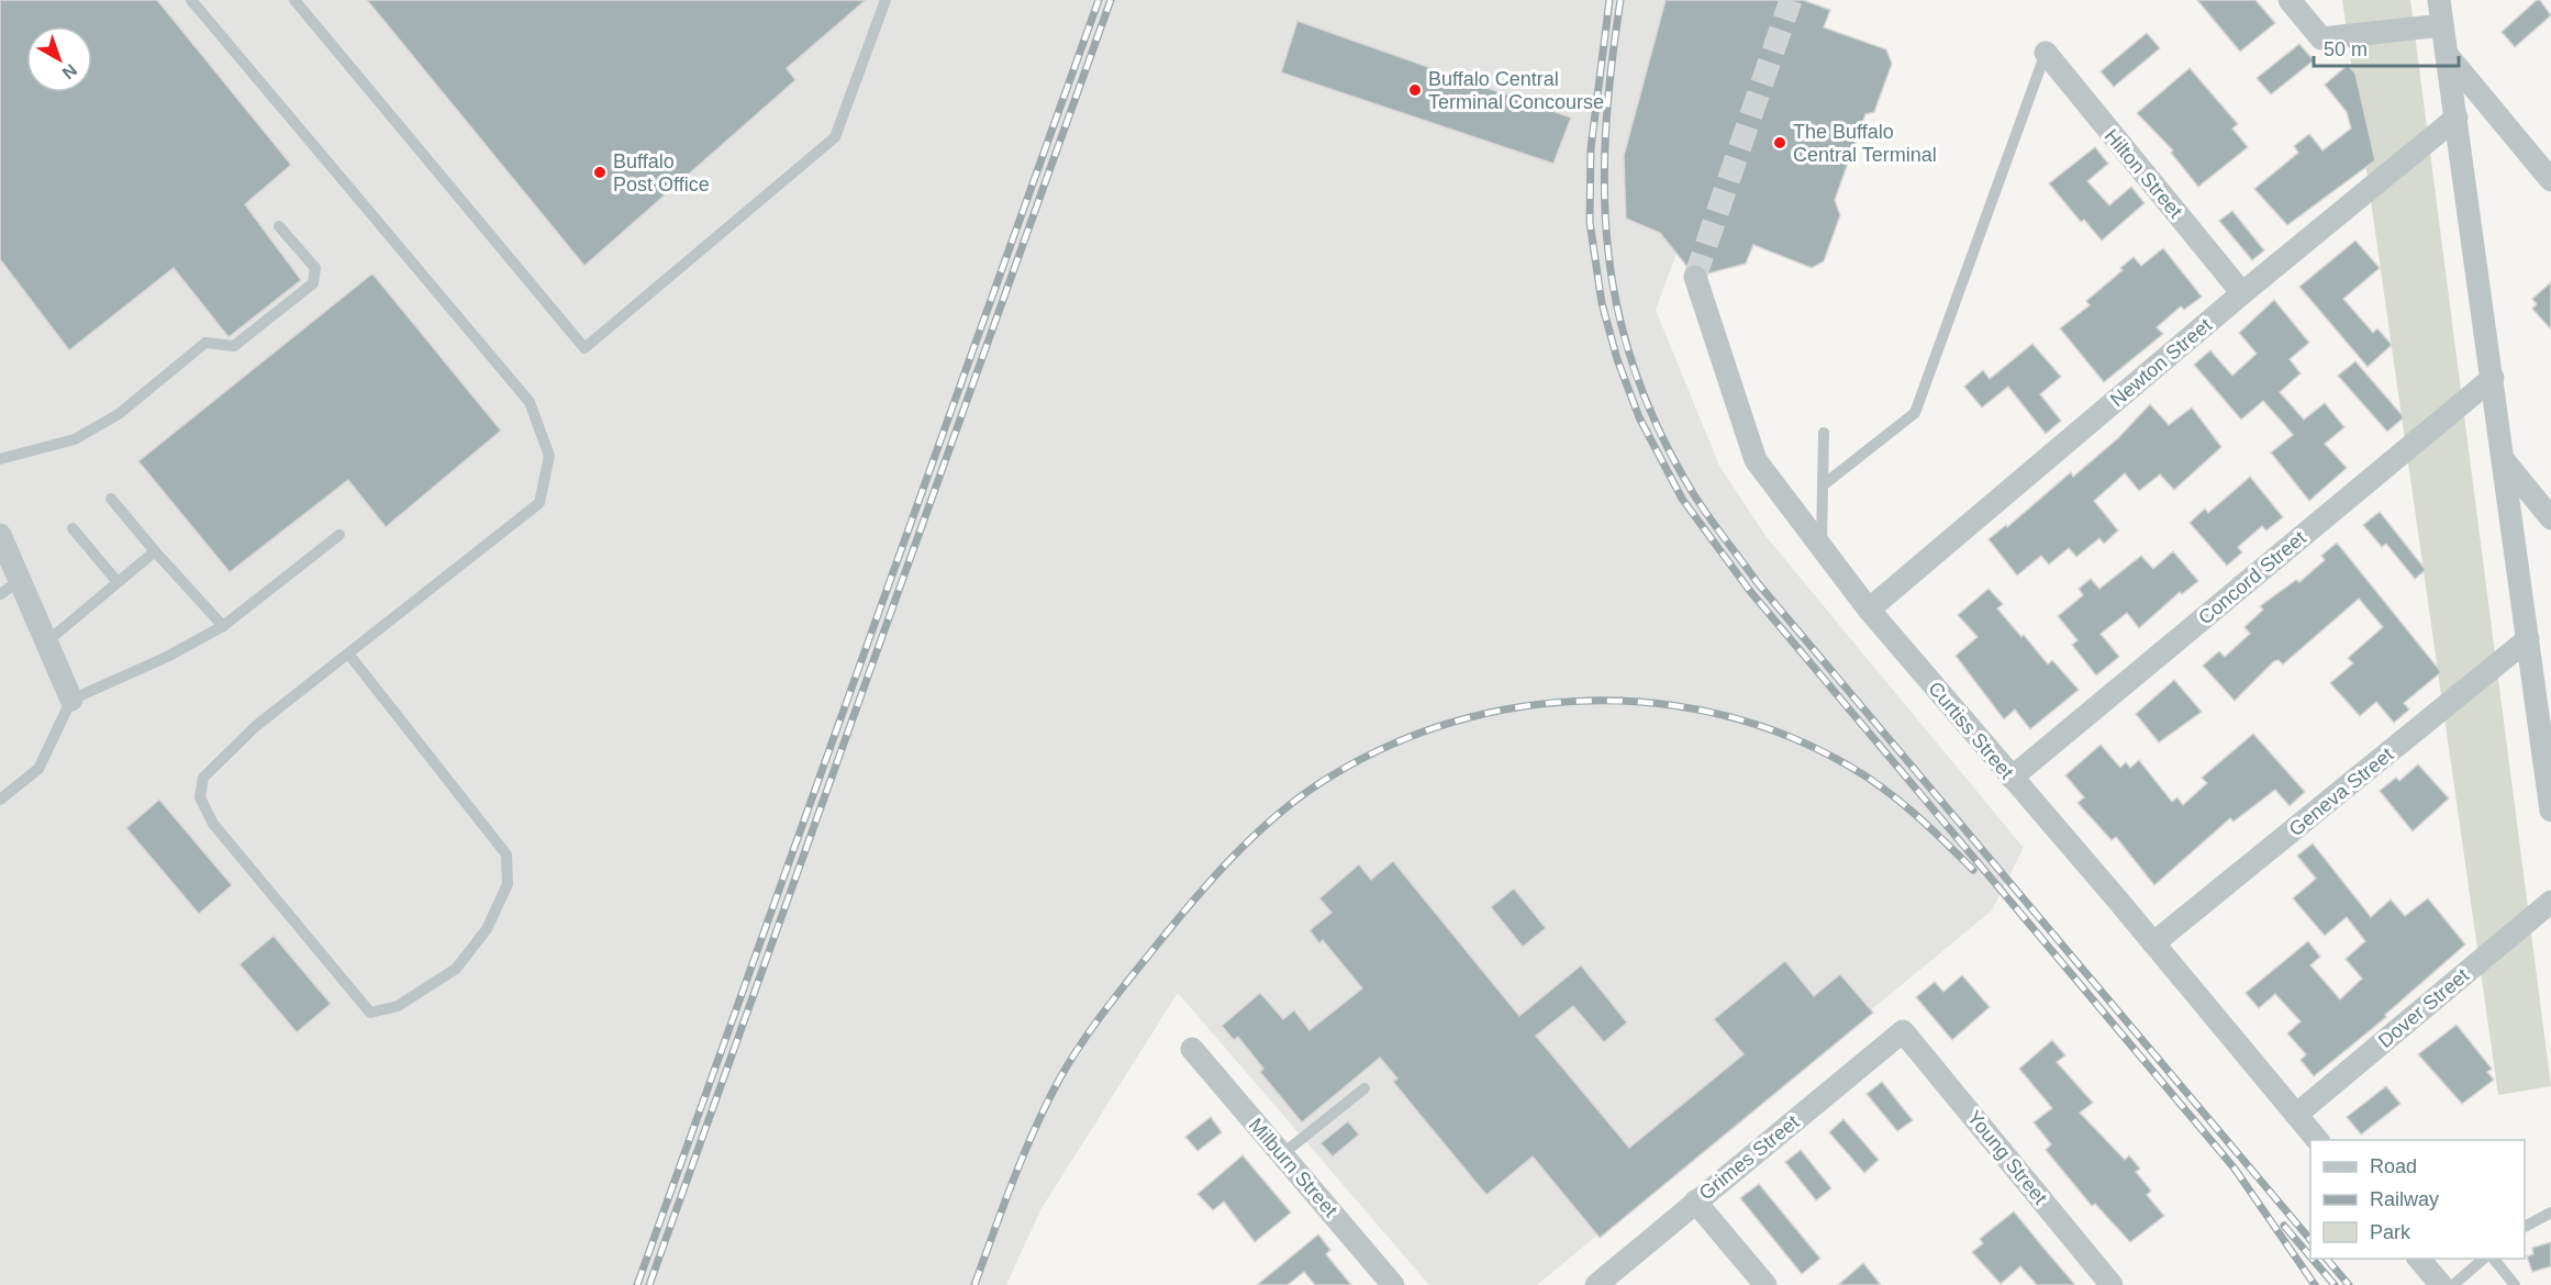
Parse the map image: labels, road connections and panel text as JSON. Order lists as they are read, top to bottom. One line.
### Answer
{"streets":{"street":["Hilton Street","Newton Street","Concord Street","Curtiss Street","Geneva Street","Dover Street","Grimes Street","Young Street","Milburn Street"]},"crossings":[["Hilton Street","Newton Street"],["Newton Street","Curtiss Street"],["Concord Street","Curtiss Street"],["Curtiss Street","Geneva Street"],["Curtiss Street","Dover Street"],["Grimes Street","Young Street"]],"places":["Buffalo Central Terminal Concourse","The Buffalo Central Terminal","Buffalo Post Office"],"legend":["Road","Railway","Park"],"scale_bar":"50 m","north":"bottom right"}
